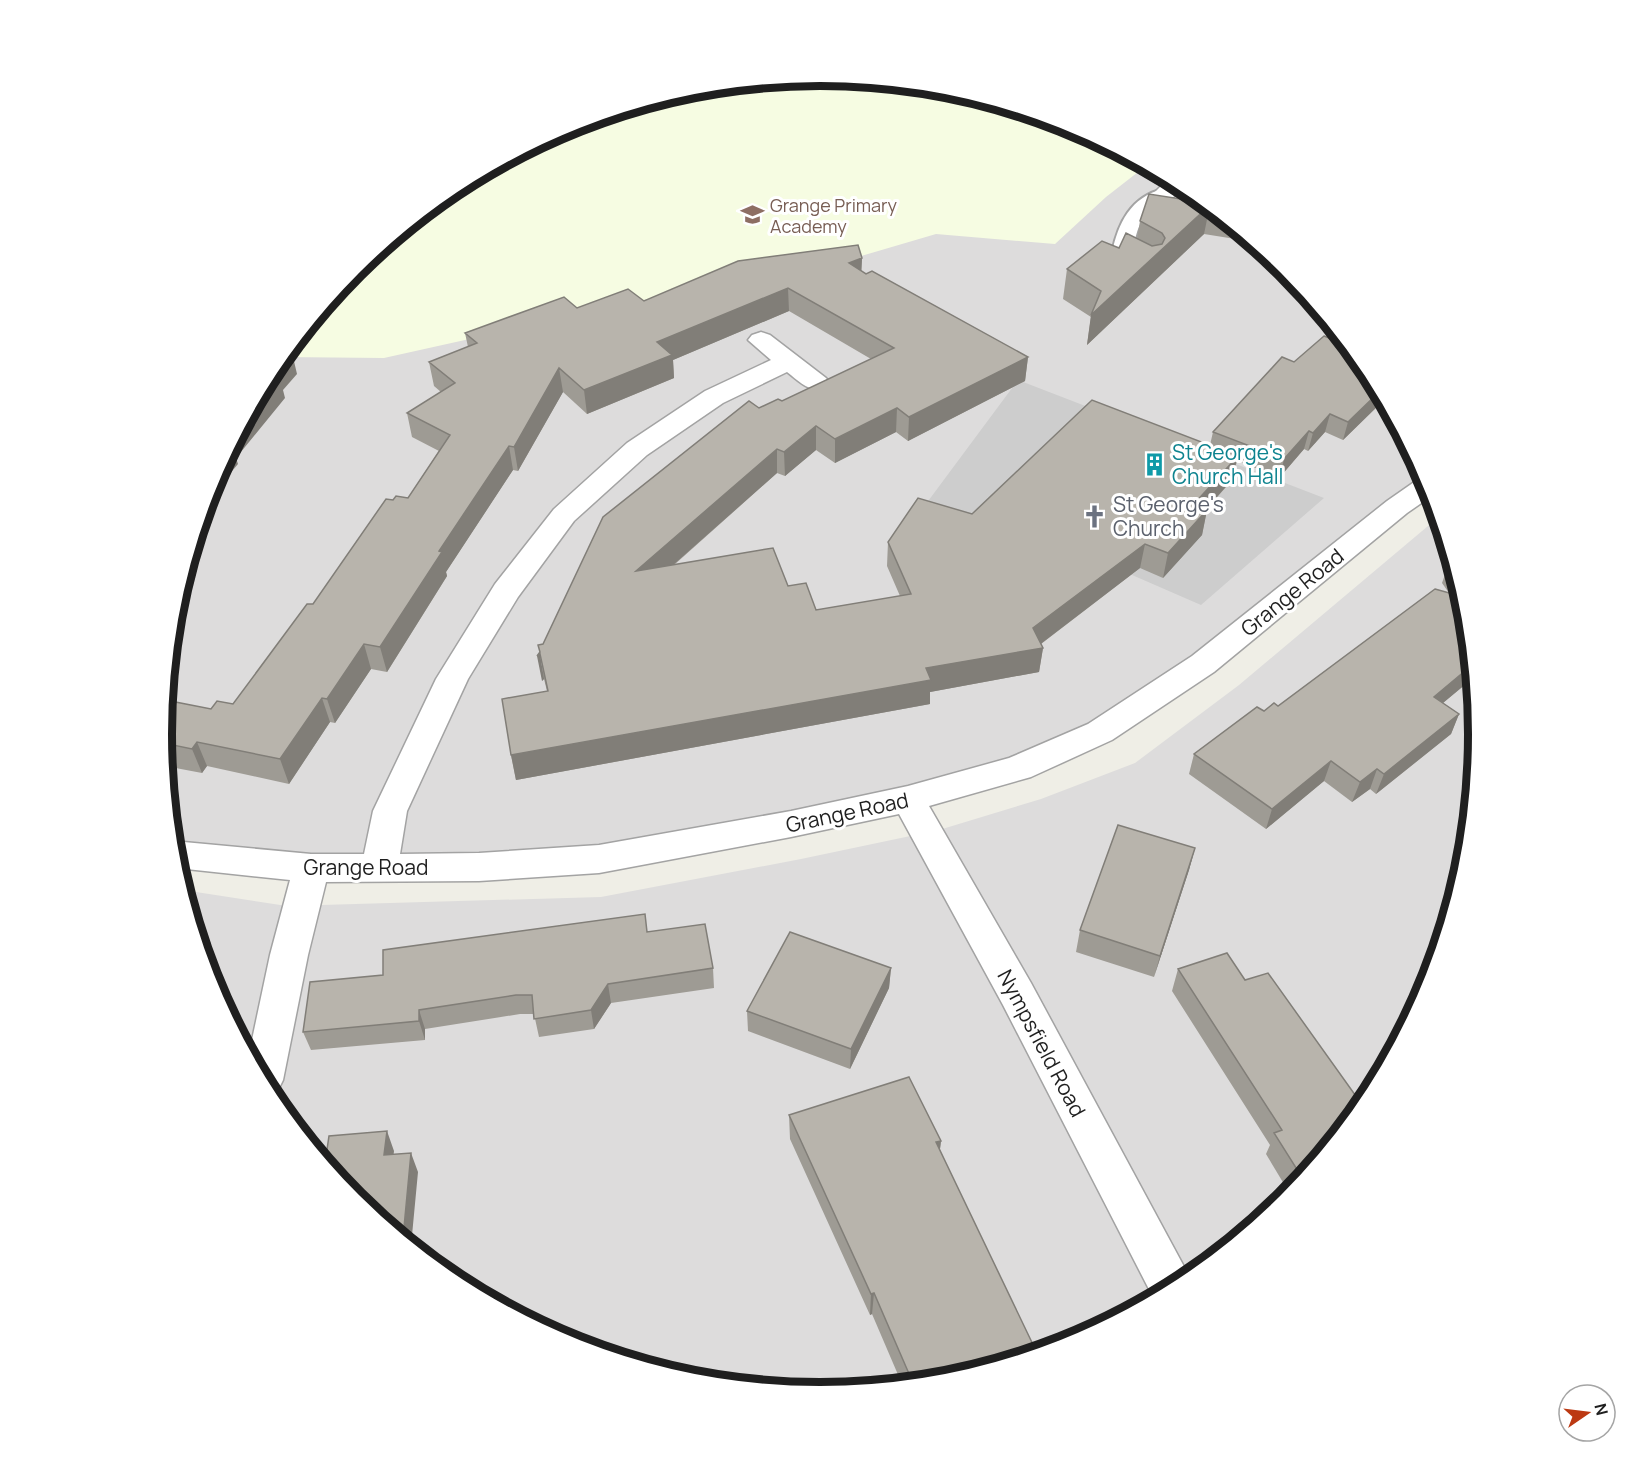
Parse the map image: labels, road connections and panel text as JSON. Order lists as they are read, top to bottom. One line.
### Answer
{"streets":{"street":["Grange Road","Nympsfield Road"]},"crossings":[["Grange Road","Nympsfield Road"]],"places":{"school or university":["Grange Primary Academy"],"building":["St George's Church Hall"],"church":["St George's Church"]},"north":"right"}
